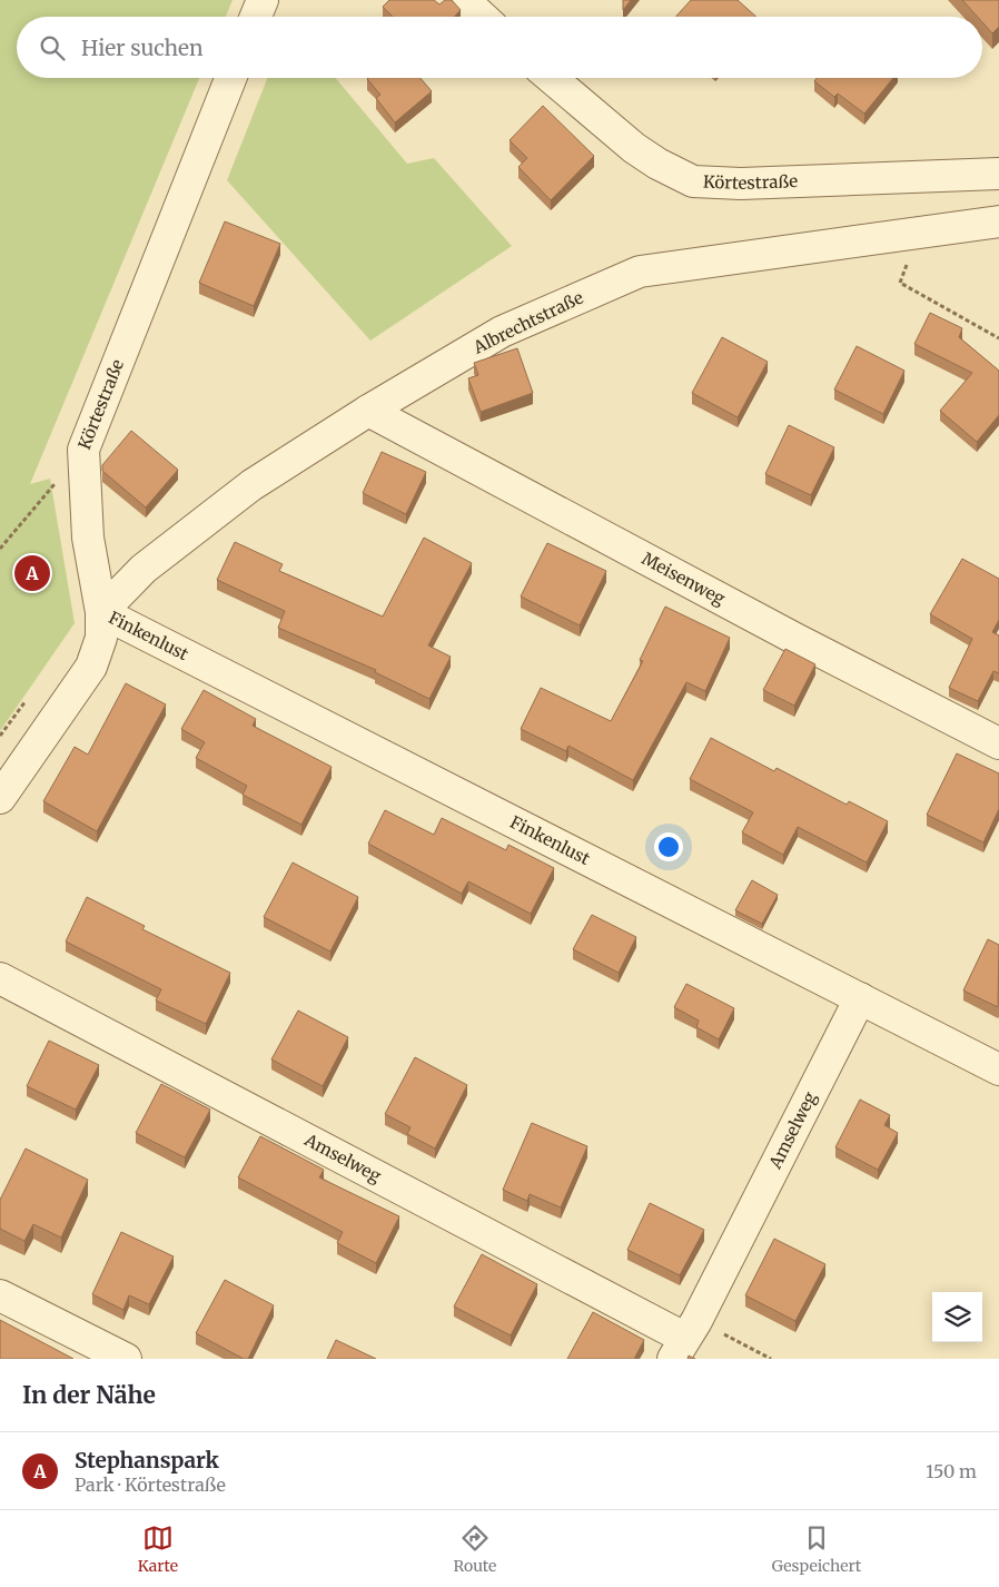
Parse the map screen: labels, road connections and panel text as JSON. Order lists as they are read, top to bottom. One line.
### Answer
{"streets":{"street":["Körtestraße","Albrechtstraße","Meisenweg","Finkenlust","Amselweg"]},"crossings":[["Körtestraße","Albrechtstraße"],["Körtestraße","Finkenlust"],["Albrechtstraße","Meisenweg"],["Albrechtstraße","Finkenlust"],["Finkenlust","Amselweg"]],"page":{"search":"Hier suchen","pins":"A","heading":"In der Nähe","list":[{"mark":"A","name":"Stephanspark","note":"Park · Körtestraße","value":"150 m"}],"nav":["Karte","Route","Gespeichert"]}}
